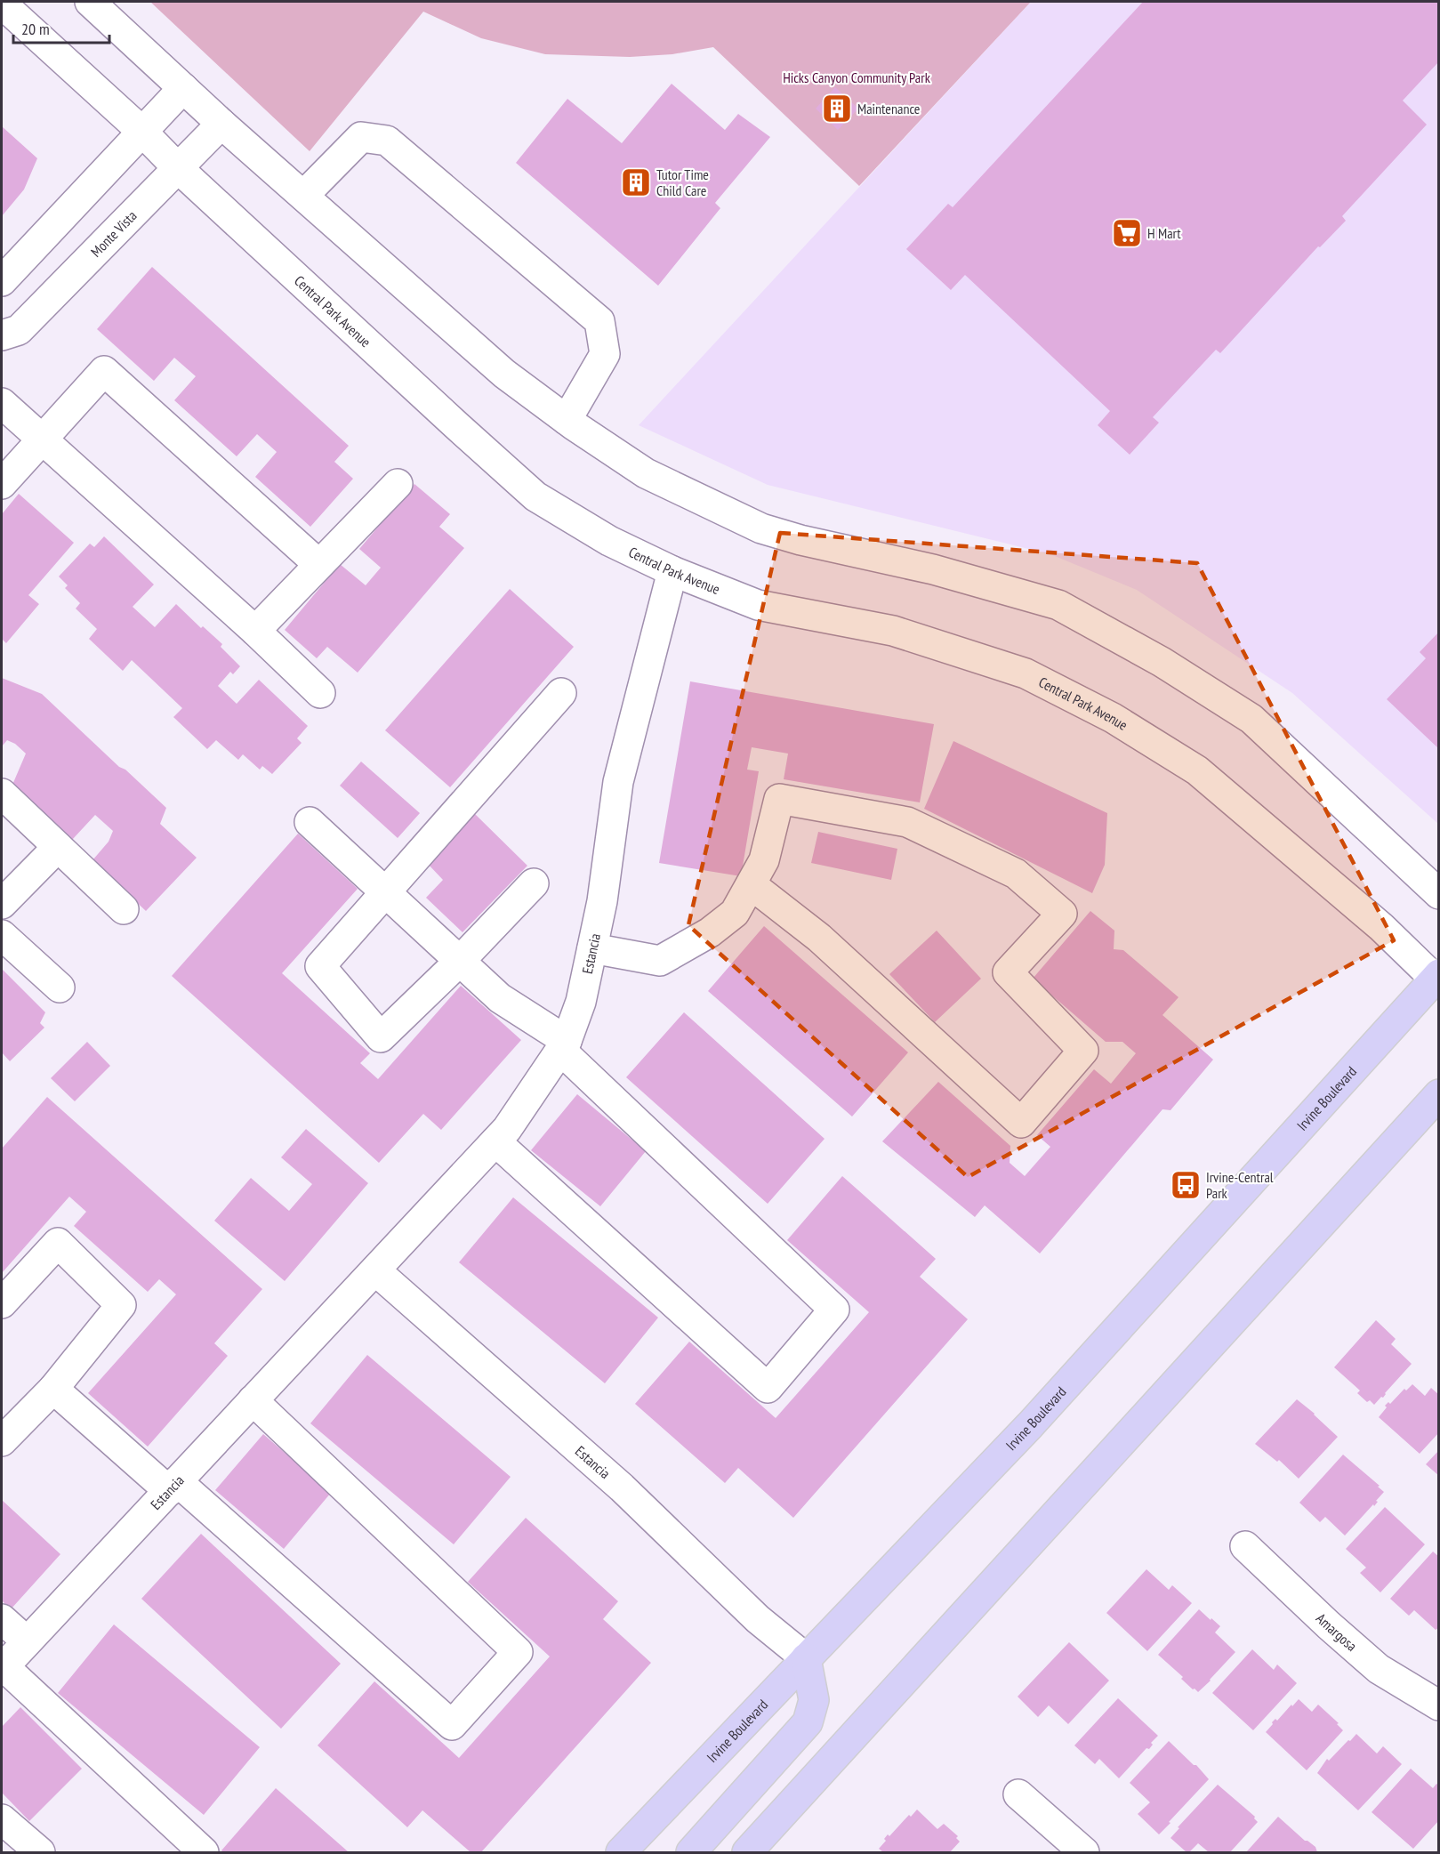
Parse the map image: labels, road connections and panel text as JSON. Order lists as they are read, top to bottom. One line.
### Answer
{"streets":{"main road":["Irvine Boulevard"],"street":["Monte Vista","Central Park Avenue","Estancia","Amargosa"]},"crossings":[["Monte Vista","Central Park Avenue"],["Central Park Avenue","Estancia"],["Central Park Avenue","Irvine Boulevard"],["Estancia","Irvine Boulevard"]],"parks":["Hicks Canyon Community Park"],"places":{"building":["Maintenance","Tutor Time Child Care"],"supermarket":["H Mart"],"bus stop":["Irvine-Central Park"]},"scale_bar":"20 m"}
